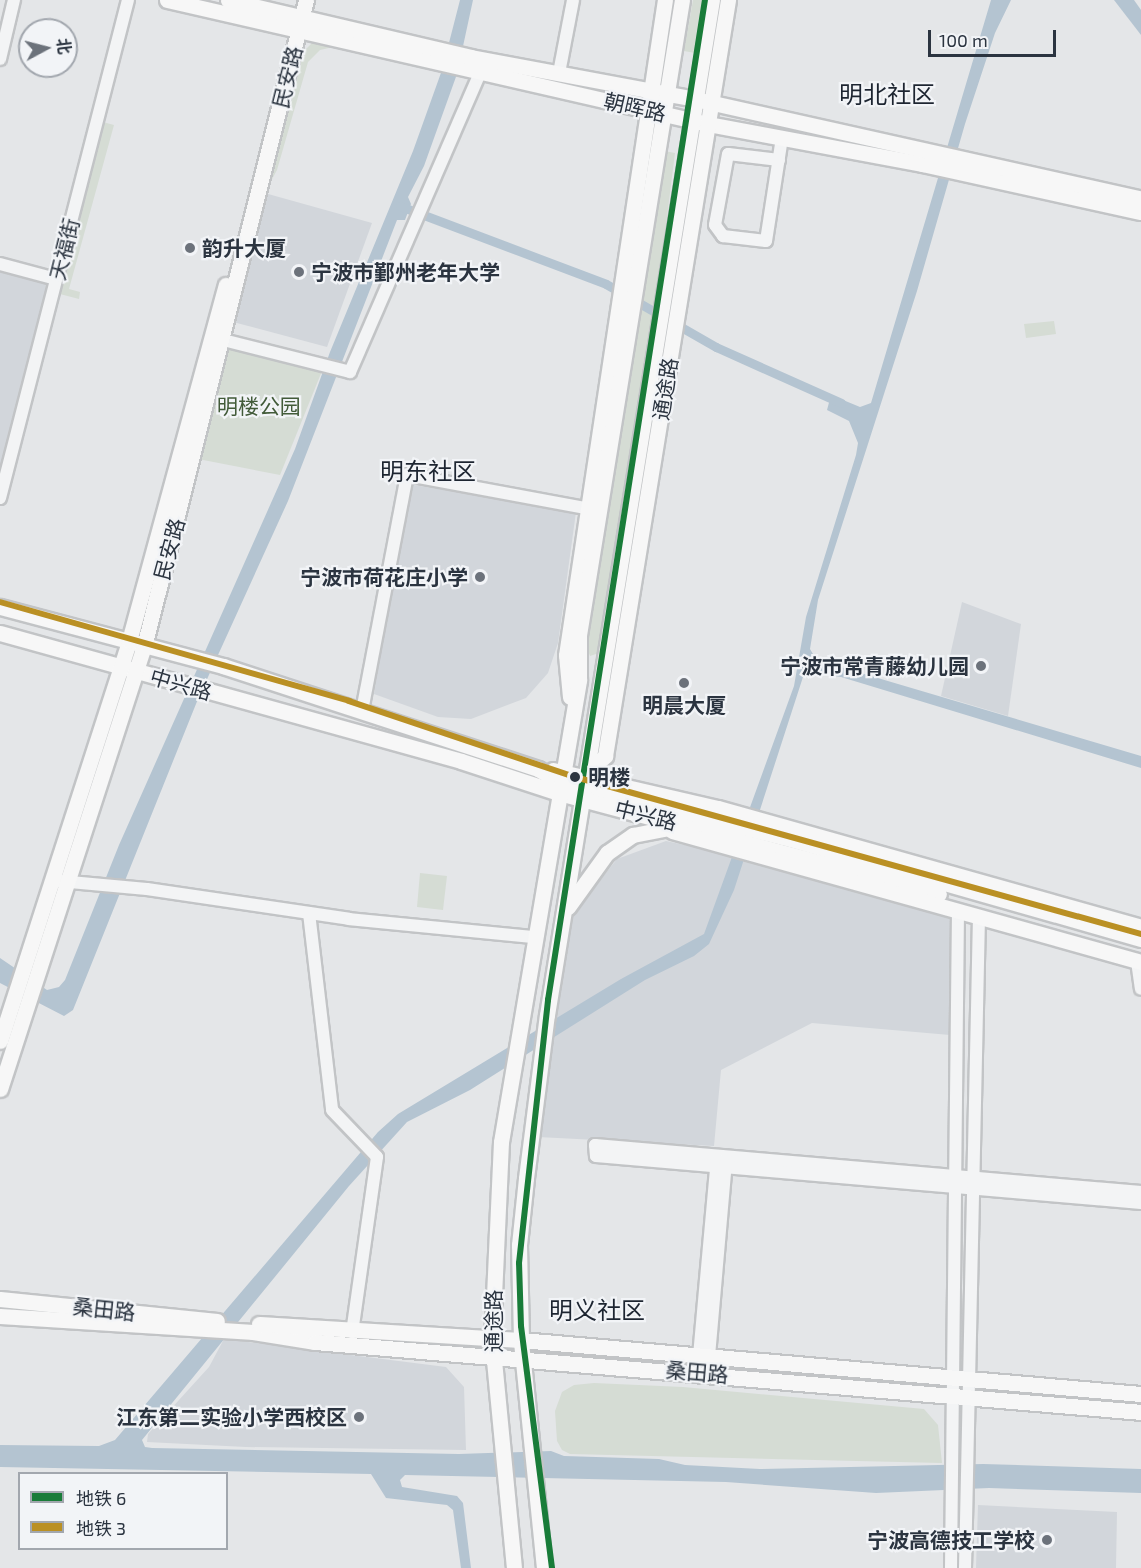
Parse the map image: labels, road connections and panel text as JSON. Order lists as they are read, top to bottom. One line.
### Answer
{"streets":{"main road":["民安路","朝晖路","通途路","中兴路","桑田路"],"street":["天福街"]},"crossings":[["民安路","朝晖路"],["民安路","中兴路"],["朝晖路","通途路"],["通途路","中兴路"],["通途路","桑田路"]],"districts":["明北社区","明东社区","明义社区"],"parks":["明楼公园"],"places":["韵升大厦","宁波市鄞州老年大学","宁波市荷花庄小学","宁波市常青藤幼儿园","明晨大厦","明楼","江东第二实验小学西校区","宁波高德技工学校"],"lines":["metro line 6","metro line 3"],"legend":["地铁 6","地铁 3"],"scale_bar":"100 m","north":"right"}
